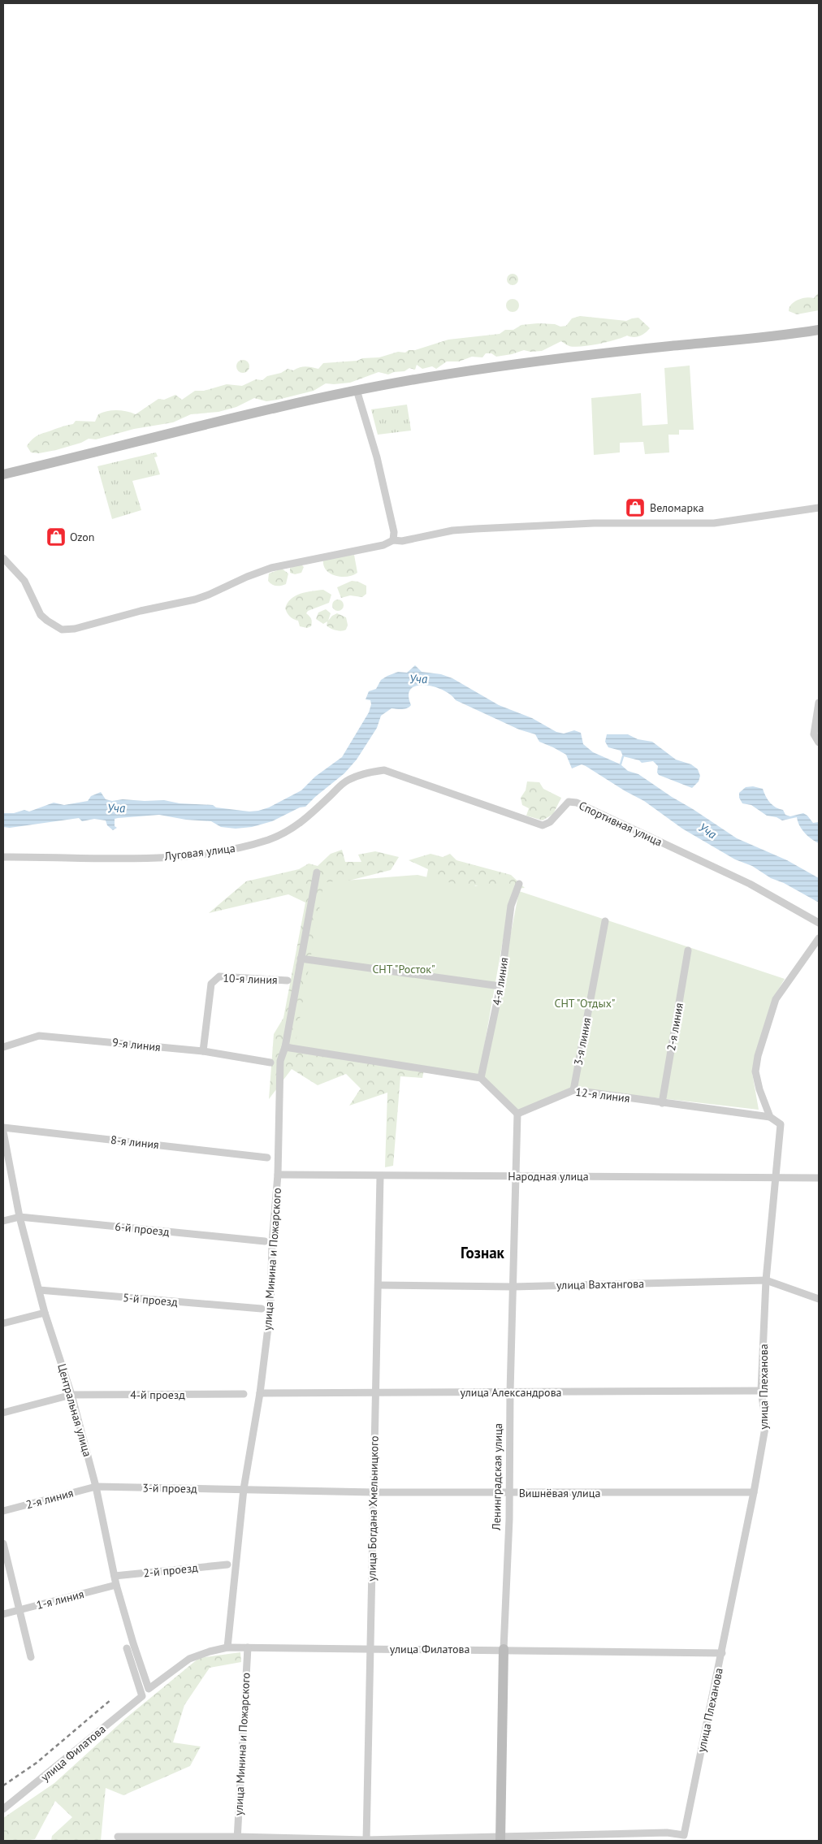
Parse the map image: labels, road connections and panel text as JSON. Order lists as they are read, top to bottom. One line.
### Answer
{"streets":{"main road":["Ленинградская улица"],"street":["Спортивная улица","Луговая улица","10-я линия","4-я линия","2-я линия","3-я линия","9-я линия","12-я линия","8-я линия","Народная улица","6-й проезд","улица Минина и Пожарского","улица Вахтангова","5-й проезд","улица Плеханова","улица Александрова","4-й проезд","Центральная улица","3-й проезд","Вишнёвая улица","улица Богдана Хмельницкого","2-й проезд","1-я линия","улица Филатова"]},"crossings":[["Спортивная улица","Луговая улица"],["10-я линия","9-я линия"],["2-я линия","12-я линия"],["2-я линия","Центральная улица"],["2-я линия","3-й проезд"],["3-я линия","12-я линия"],["12-я линия","улица Плеханова"],["12-я линия","Ленинградская улица"],["Народная улица","улица Минина и Пожарского"],["Народная улица","улица Плеханова"],["Народная улица","Ленинградская улица"],["Народная улица","улица Богдана Хмельницкого"],["6-й проезд","Центральная улица"],["улица Минина и Пожарского","улица Александрова"],["улица Минина и Пожарского","3-й проезд"],["улица Минина и Пожарского","Вишнёвая улица"],["улица Минина и Пожарского","улица Филатова"],["улица Вахтангова","улица Плеханова"],["улица Вахтангова","Ленинградская улица"],["улица Вахтангова","улица Богдана Хмельницкого"],["5-й проезд","Центральная улица"],["улица Плеханова","улица Александрова"],["улица Плеханова","Ленинградская улица"],["улица Плеханова","Вишнёвая улица"],["улица Плеханова","улица Филатова"],["улица Александрова","Ленинградская улица"],["улица Александрова","улица Богдана Хмельницкого"],["4-й проезд","Центральная улица"],["Центральная улица","3-й проезд"],["Центральная улица","2-й проезд"],["Центральная улица","1-я линия"],["Центральная улица","улица Филатова"],["Ленинградская улица","Вишнёвая улица"],["Ленинградская улица","улица Филатова"],["3-й проезд","Вишнёвая улица"],["Вишнёвая улица","улица Богдана Хмельницкого"],["улица Богдана Хмельницкого","улица Филатова"]],"districts":["Гознак"],"water":["Уча"],"parks":["СНТ \"Росток\"","СНТ \"Отдых\""],"places":{"shop":["Веломарка","Ozon"]}}
